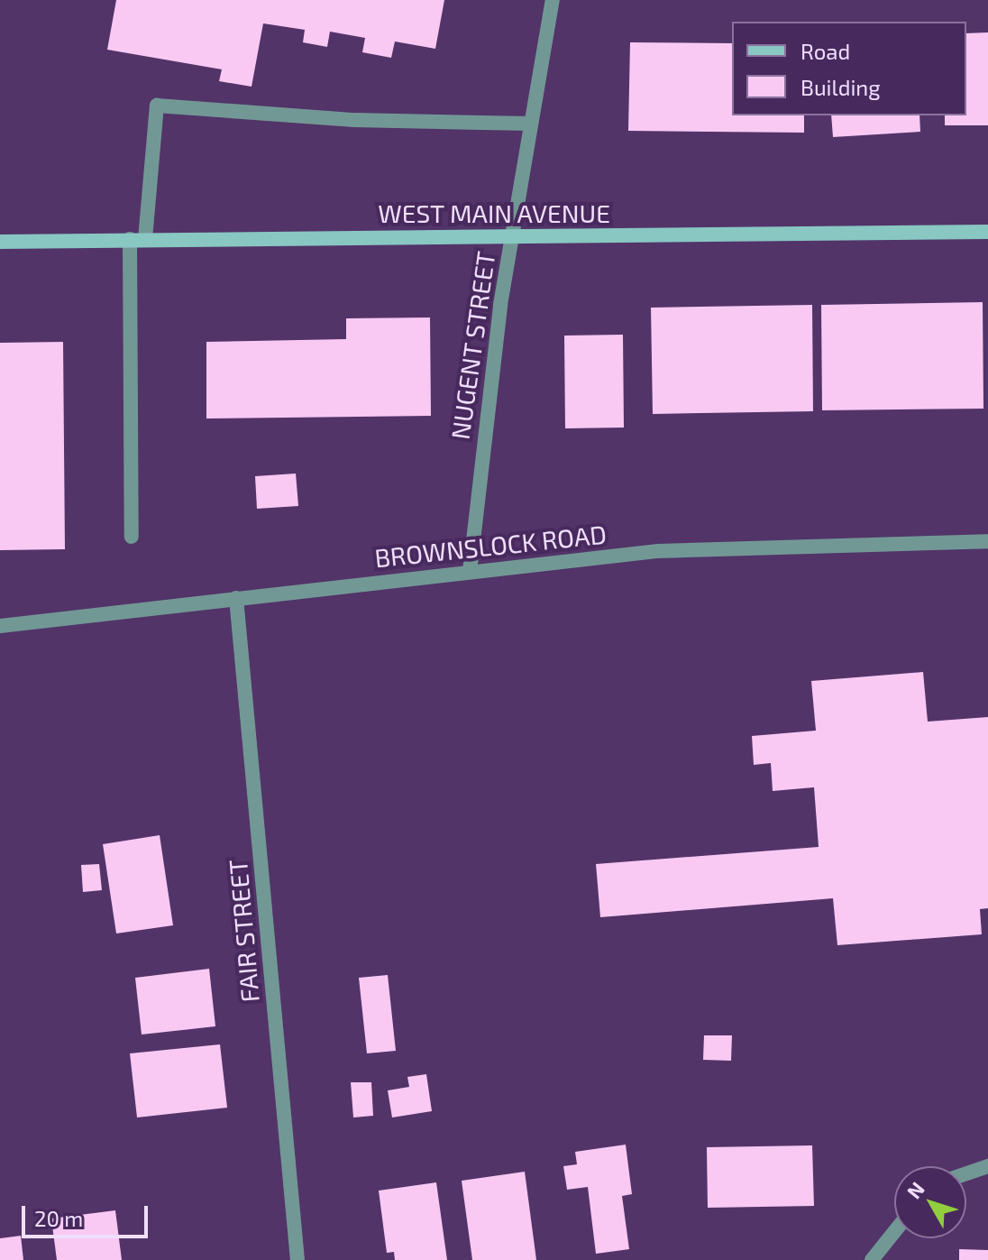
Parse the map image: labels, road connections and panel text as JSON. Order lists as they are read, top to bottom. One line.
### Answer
{"streets":{"street":["WEST MAIN AVENUE","NUGENT STREET","BROWNSLOCK ROAD","FAIR STREET"]},"crossings":[["WEST MAIN AVENUE","NUGENT STREET"],["NUGENT STREET","BROWNSLOCK ROAD"],["BROWNSLOCK ROAD","FAIR STREET"]],"legend":["Road","Building"],"scale_bar":"20 m","north":"top left"}
